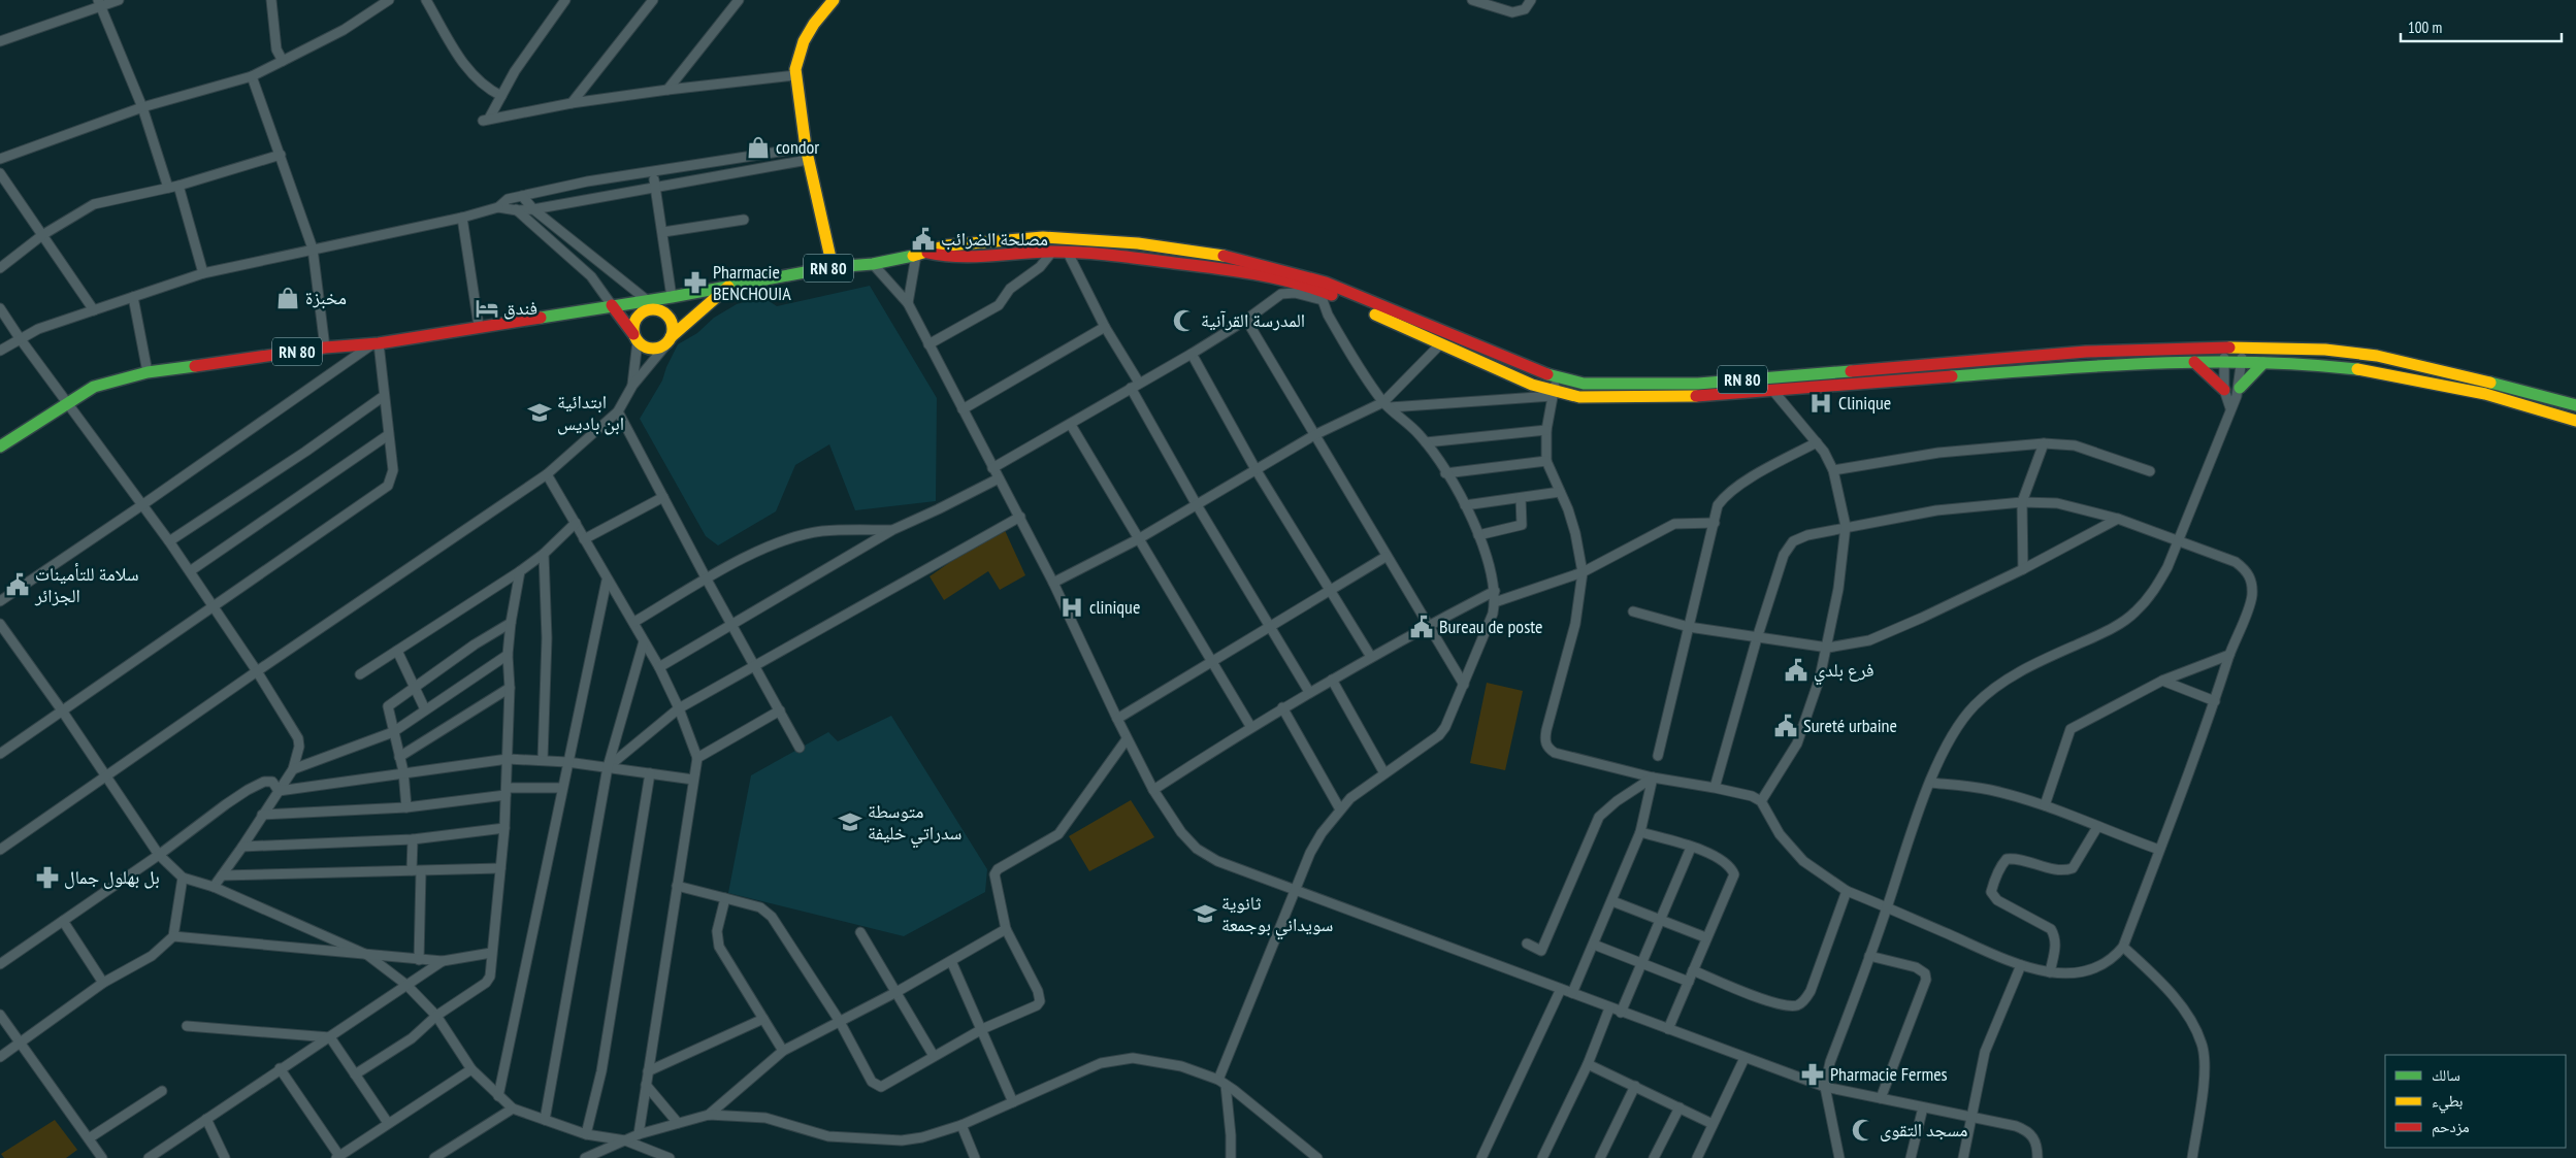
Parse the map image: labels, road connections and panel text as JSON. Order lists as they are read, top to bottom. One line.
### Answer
{"streets":{"main road":["RN 80"]},"places":{"shop":["condor","مخبزة"],"public building":["مصلحة الضرائب","سلامة للتأمينات الجزائر","Bureau de poste","فرع بلدي","Sureté urbaine"],"pharmacy":["Pharmacie BENCHOUIA","بل بهلول جمال","Pharmacie Fermes"],"hotel":["فندق"],"mosque":["المدرسة القرآنية","مسجد التقوى"],"hospital":["Clinique","clinique"],"school or university":["ابتدائية ابن باديس","متوسطة سدراتي خليفة","ثانوية سويداني بوجمعة"]},"legend":["سالك","بطيء","مزدحم"],"scale_bar":"100 m"}
